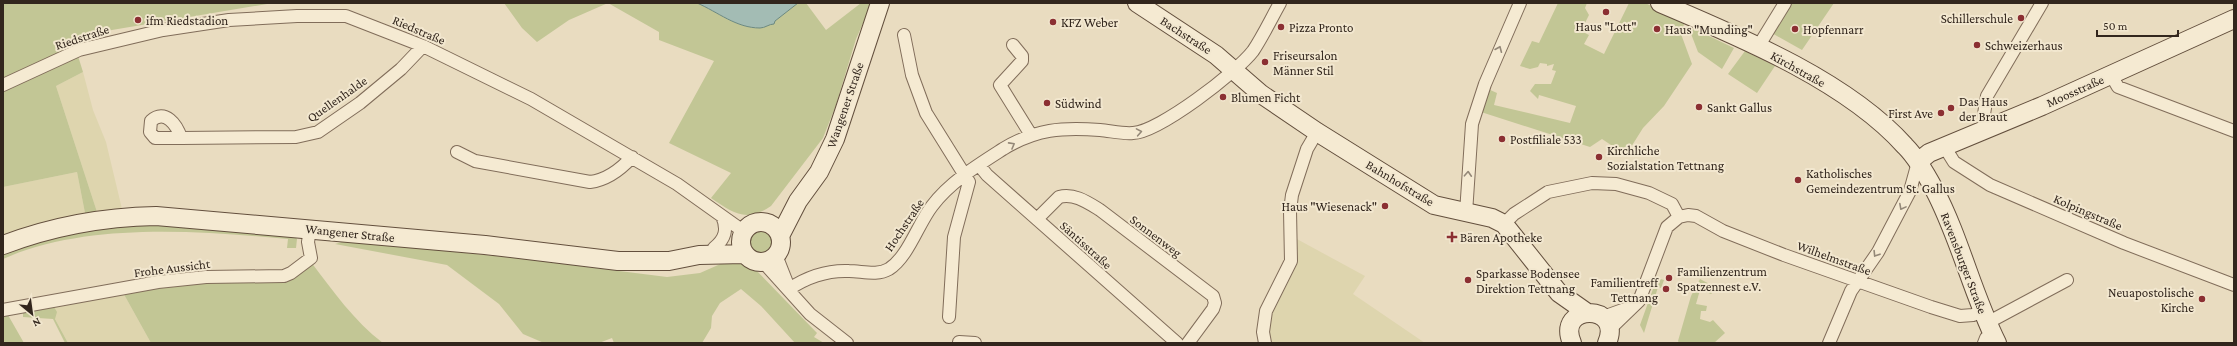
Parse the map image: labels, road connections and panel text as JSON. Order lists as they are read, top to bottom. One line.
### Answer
{"streets":{"main road":["Bachstraße","Kirchstraße","Moosstraße","Wangener Straße","Bahnhofstraße","Ravensburger Straße"],"street":["Riedstraße","Quellenhalde","Kolpingstraße","Hochstraße","Sonnenweg","Säntisstraße","Wilhelmstraße","Frohe Aussicht"]},"crossings":[["Riedstraße","Quellenhalde"],["Riedstraße","Wangener Straße"],["Bachstraße","Bahnhofstraße"],["Bachstraße","Hochstraße"],["Kirchstraße","Moosstraße"],["Kirchstraße","Ravensburger Straße"],["Moosstraße","Kolpingstraße"],["Moosstraße","Ravensburger Straße"],["Wangener Straße","Frohe Aussicht"],["Bahnhofstraße","Hochstraße"],["Hochstraße","Säntisstraße"],["Sonnenweg","Säntisstraße"],["Wilhelmstraße","Ravensburger Straße"]],"one_way":["Hochstraße"],"places":{"other":["Haus \"Lott\"","Schillerschule","ifm Riedstadion","KFZ Weber","Pizza Pronto","Haus \"Munding\"","Hopfennarr","Schweizerhaus","Friseursalon Männer Stil","Blumen Ficht","Südwind","Sankt Gallus","Das Haus der Braut","First Ave","Postfiliale 533","Kirchliche Sozialstation Tettnang","Katholisches Gemeindezentrum St. Gallus","Haus \"Wiesenack\"","Familienzentrum Spatzennest e.V.","Sparkasse Bodensee Direktion Tettnang","Familientreff Tettnang","Neuapostolische Kirche"],"health":["Bären Apotheke"]},"scale_bar":"50 m","north":"bottom right"}
